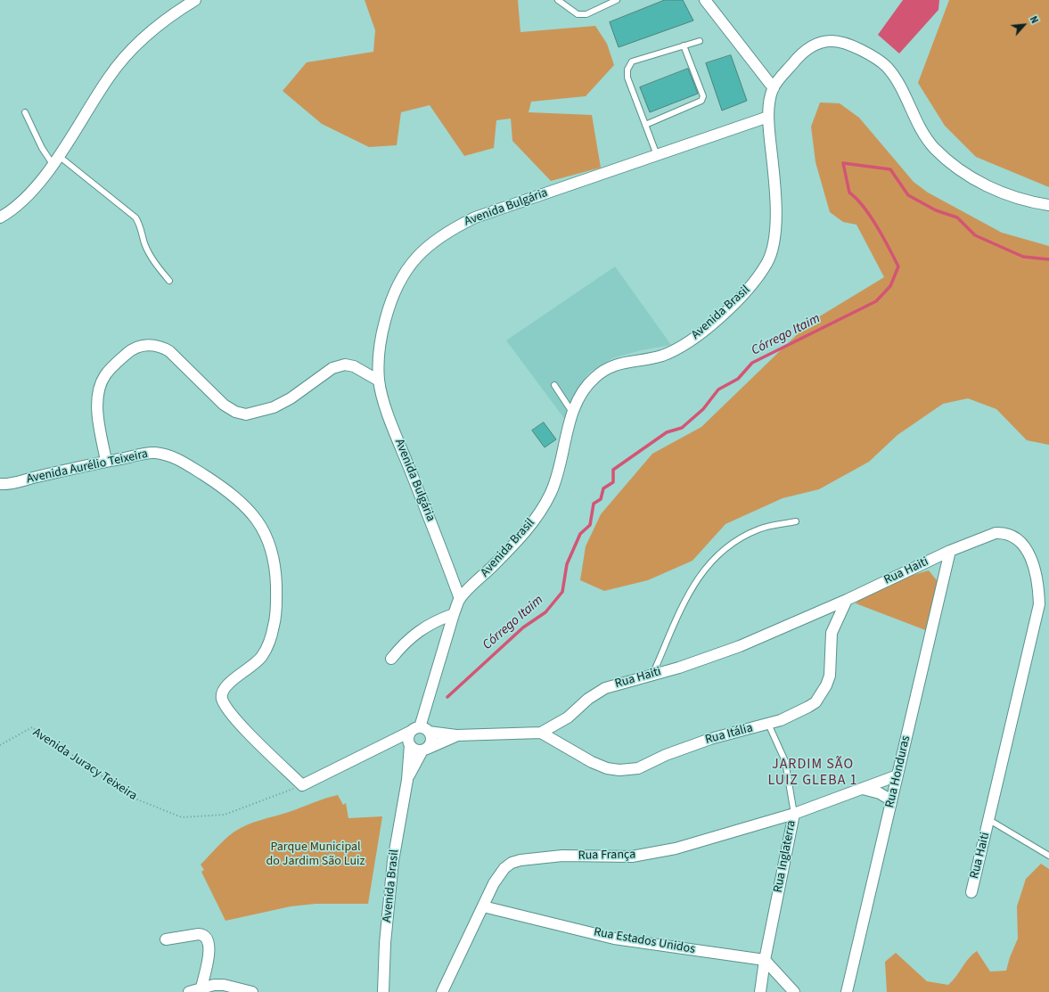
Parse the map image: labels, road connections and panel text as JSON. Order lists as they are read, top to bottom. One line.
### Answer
{"streets":{"street":["Avenida Bulgária","Avenida Brasil","Avenida Aurélio Teixeira","Rua Haiti","Rua Itália","Rua Honduras","Rua França","Rua Inglaterra","Rua Estados Unidos"],"path":["Avenida Juracy Teixeira"]},"crossings":[["Avenida Bulgária","Avenida Brasil"],["Avenida Brasil","Rua Haiti"],["Avenida Aurélio Teixeira","Avenida Juracy Teixeira"],["Rua Haiti","Rua Itália"],["Rua Haiti","Rua Honduras"],["Rua Itália","Rua Inglaterra"],["Rua Honduras","Rua França"],["Rua França","Rua Inglaterra"],["Rua França","Rua Estados Unidos"],["Rua Inglaterra","Rua Estados Unidos"]],"districts":["JARDIM SÃO LUIZ GLEBA 1"],"water":["Córrego Itaim"],"parks":["Parque Municipal do Jardim São Luiz"],"north":"top right"}
